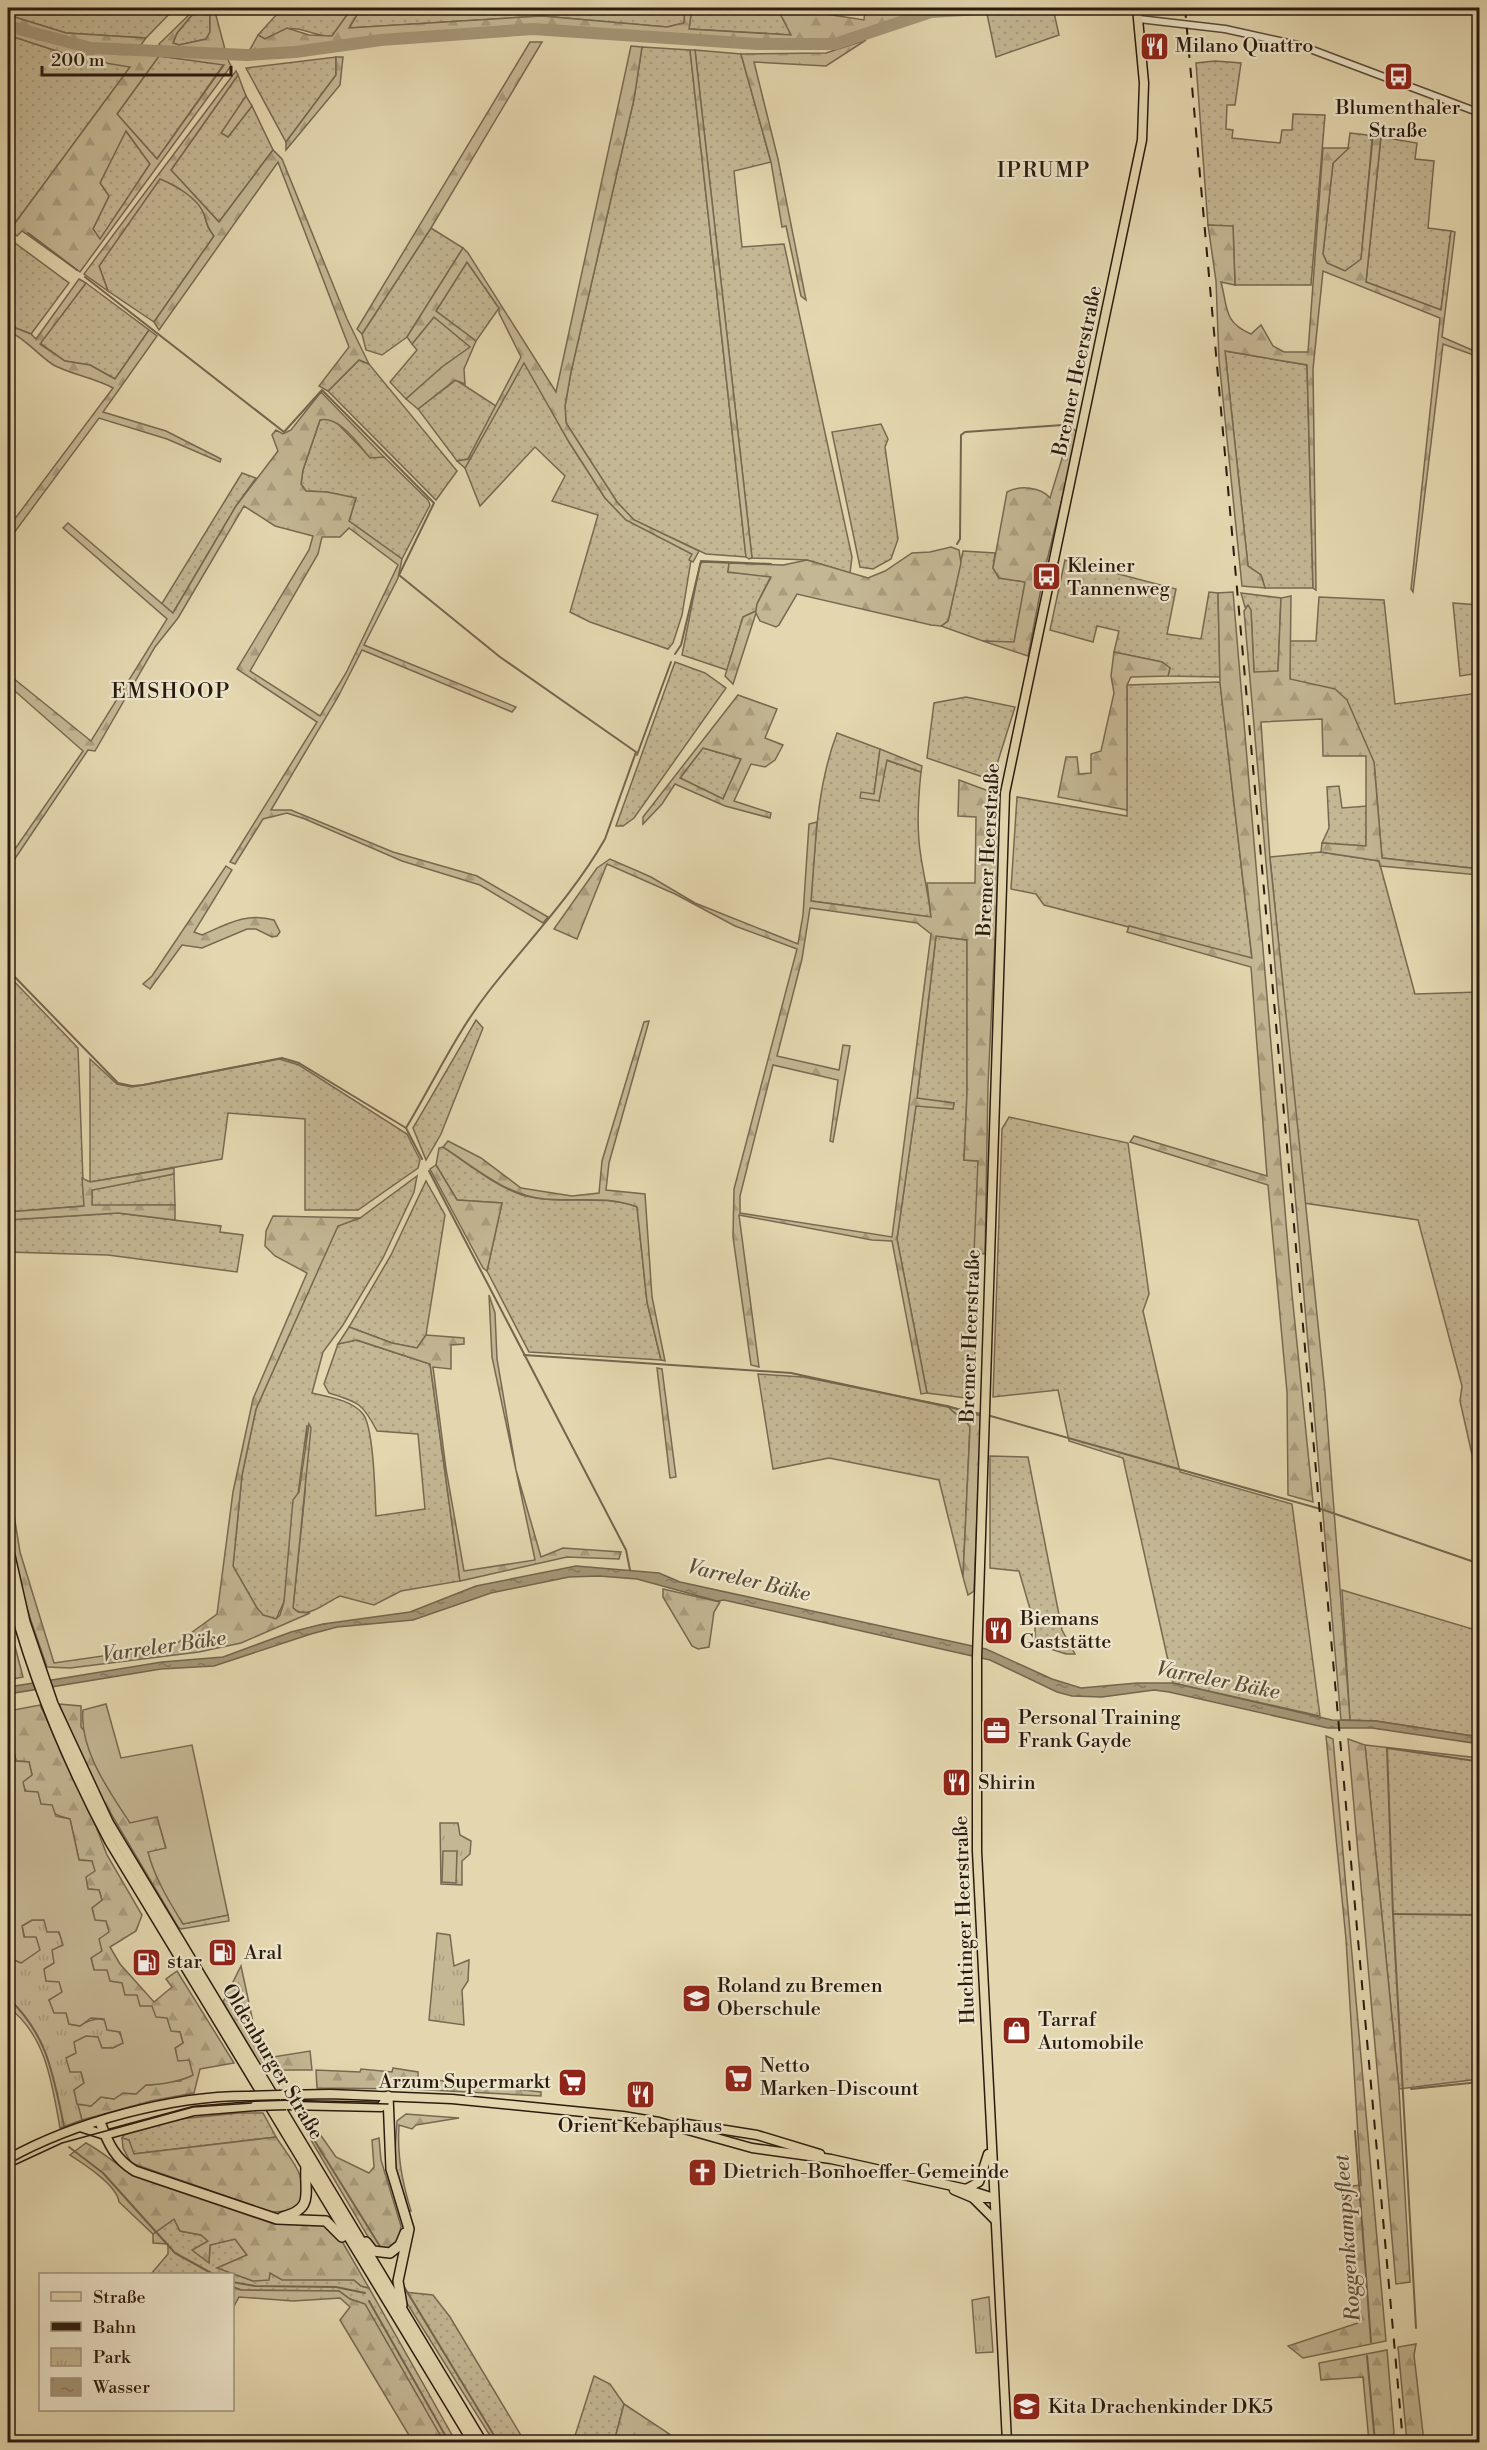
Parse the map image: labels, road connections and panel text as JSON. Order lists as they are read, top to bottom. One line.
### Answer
{"streets":{"highway":["Oldenburger Straße"],"main road":["Bremer Heerstraße","Huchtinger Heerstraße"]},"crossings":[["Bremer Heerstraße","Huchtinger Heerstraße"]],"districts":["IPRUMP","EMSHOOP"],"water":["Varreler Bäke","Roggenkampsfleet"],"places":{"restaurant":["Milano Quattro","Biemans Gaststätte","Shirin","Orient Kebaphaus"],"bus stop":["Blumenthaler Straße","Kleiner Tannenweg"],"office":["Personal Training Frank Gayde"],"fuel station":["Aral","star"],"school or university":["Roland zu Bremen Oberschule","Kita Drachenkinder DK5"],"shop":["Tarraf Automobile"],"supermarket":["Netto Marken-Discount","Arzum Supermarkt"],"church":["Dietrich-Bonhoeffer-Gemeinde"]},"legend":["Straße","Bahn","Park","Wasser"],"scale_bar":"200 m"}
